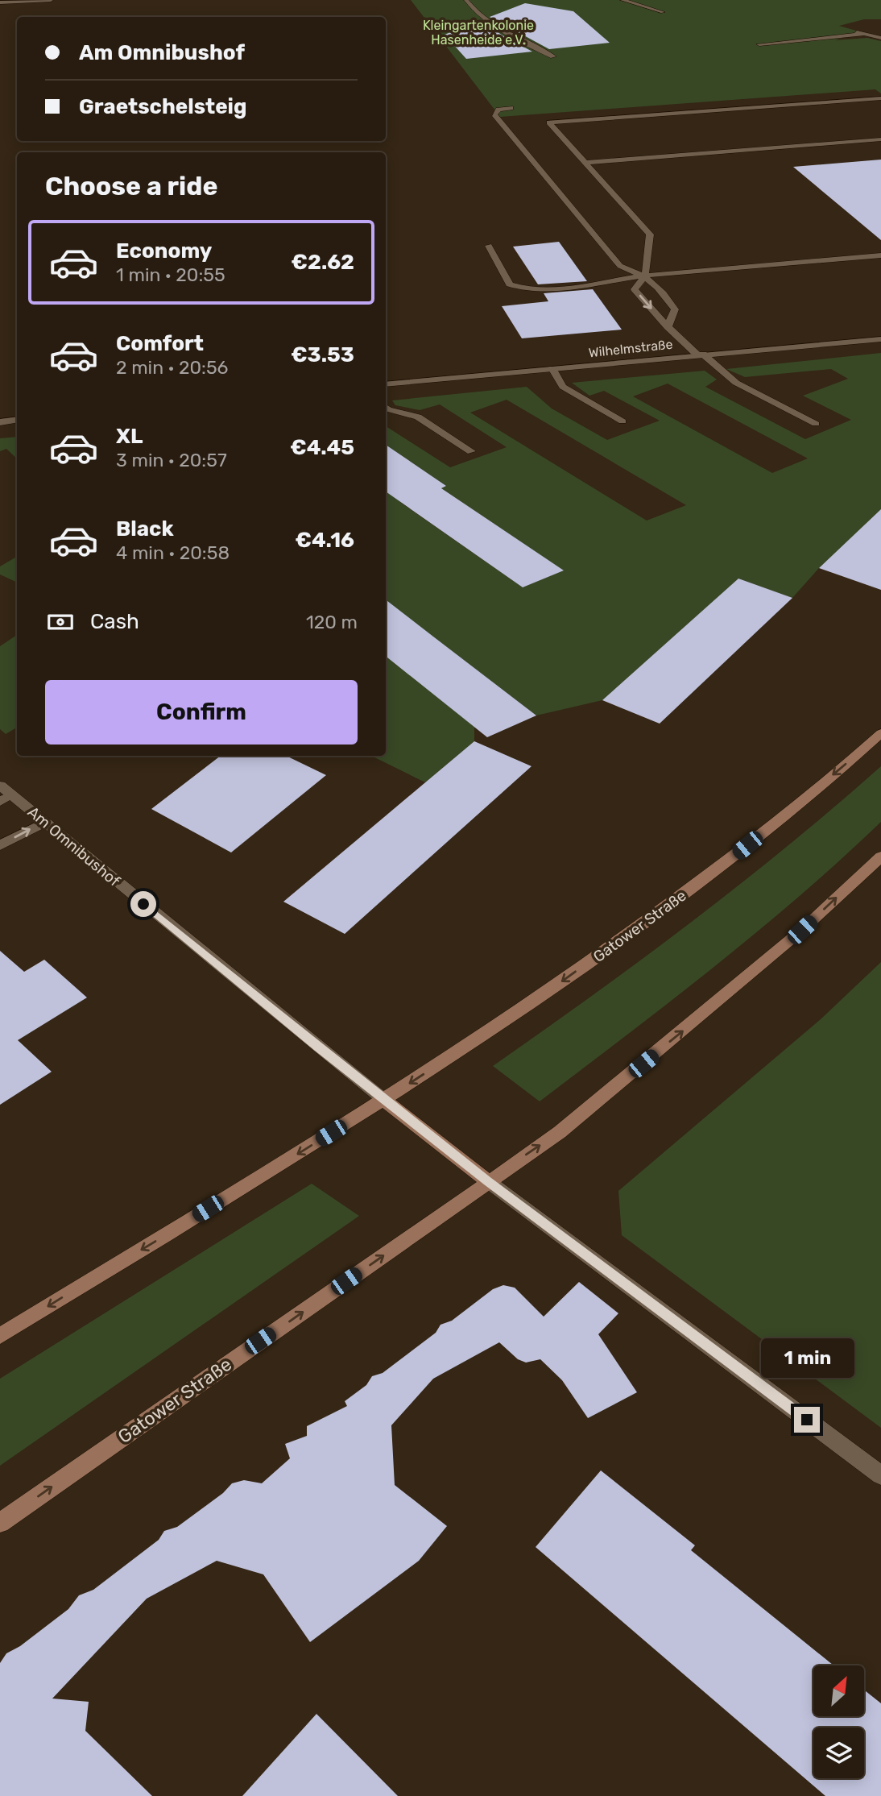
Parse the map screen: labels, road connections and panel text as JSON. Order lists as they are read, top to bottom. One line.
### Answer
{"streets":{"main road":["Gatower Straße"],"street":["Wilhelmstraße","Am Omnibushof"]},"crossings":[["Am Omnibushof","Gatower Straße"]],"parks":["Kleingartenkolonie Hasenheide e.V."],"north":"top right","page":{"banner":["Am Omnibushof","Graetschelsteig"],"heading":"Choose a ride","list":[{"name":"Economy","note":"1 min · 20:55","value":"€2.62"},{"name":"Comfort","note":"2 min · 20:56","value":"€3.53"},{"name":"XL","note":"3 min · 20:57","value":"€4.45"},{"name":"Black","note":"4 min · 20:58","value":"€4.16"}],"pay":["Cash","120 m"],"buttons":"Confirm","bubble":"1 min"}}
